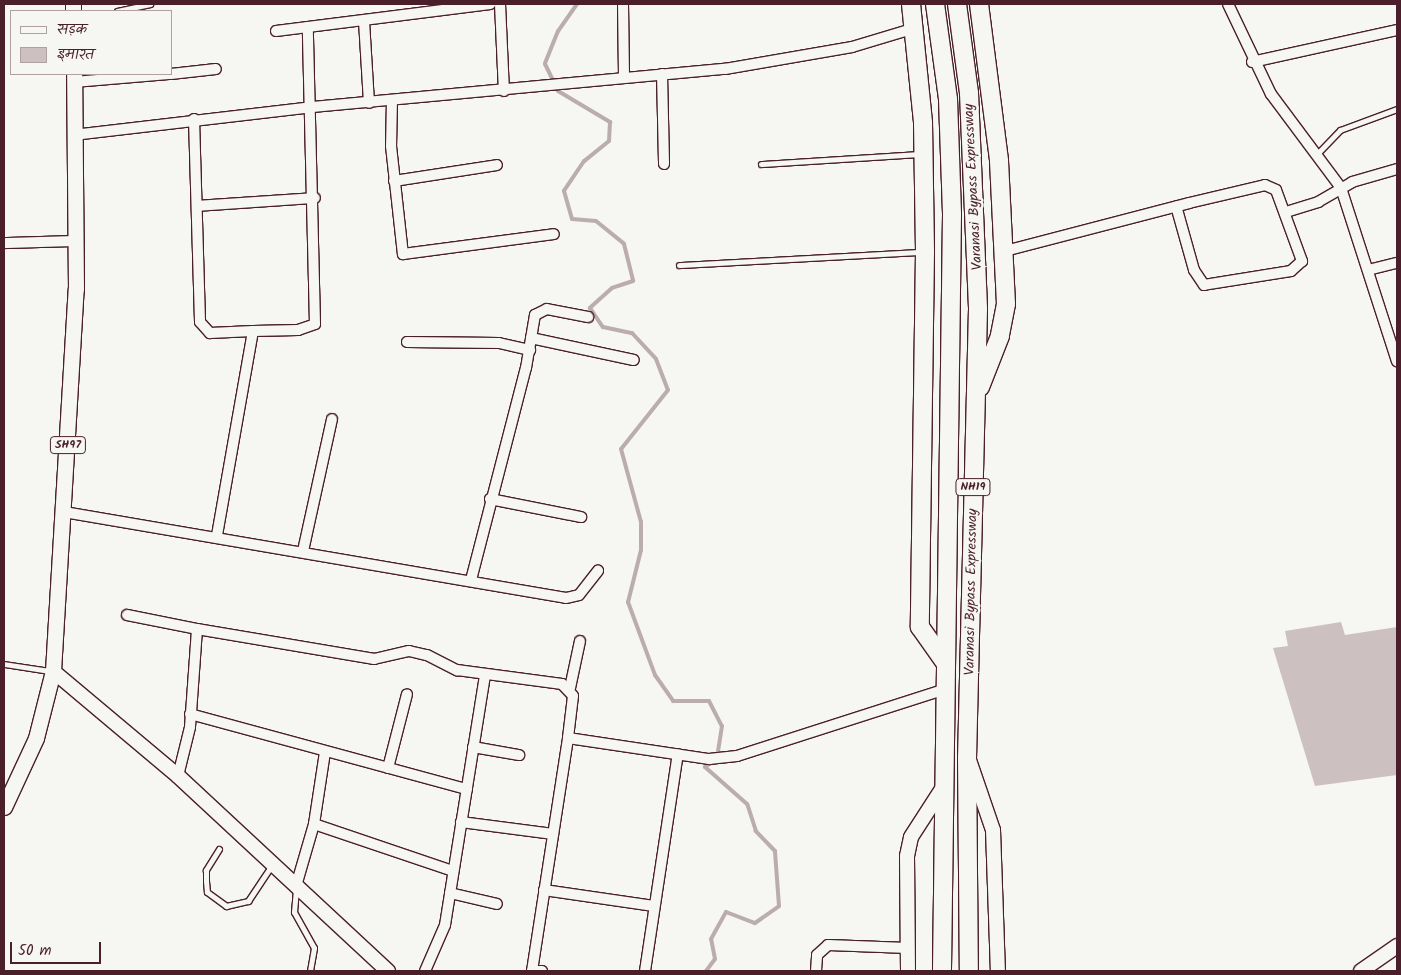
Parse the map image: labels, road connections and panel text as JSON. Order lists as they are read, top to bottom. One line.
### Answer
{"streets":{"highway":["Varanasi Bypass Expressway","NH19"],"main road":["SH97"]},"legend":["सड़क","इमारत"],"scale_bar":"50 m"}
